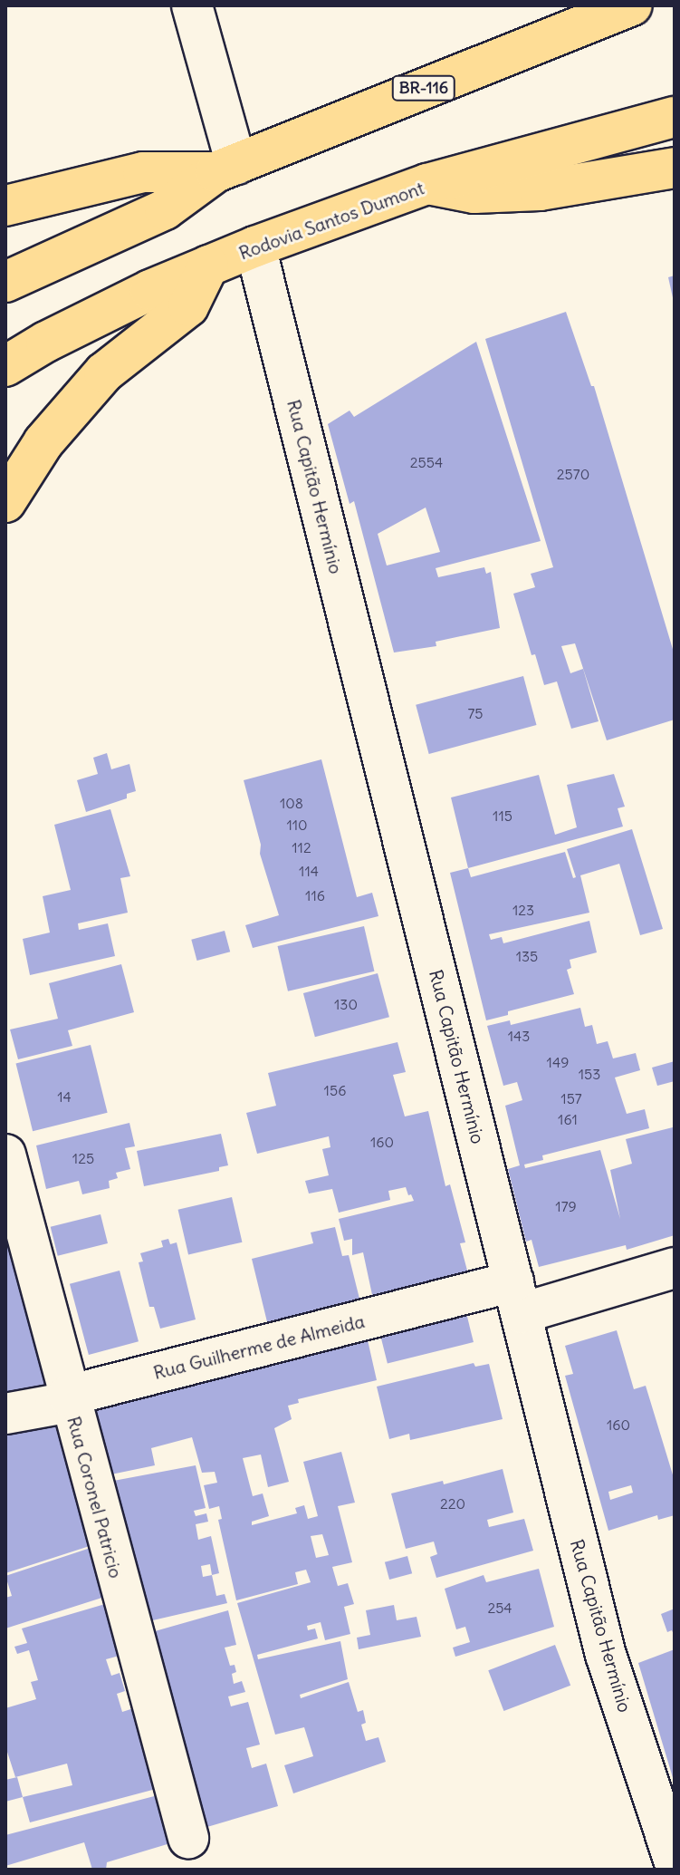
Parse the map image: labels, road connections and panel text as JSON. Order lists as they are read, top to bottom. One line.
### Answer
{"streets":{"main road":["BR-116","Rodovia Santos Dumont"],"street":["Rua Capitão Hermínio","Rua Guilherme de Almeida","Rua Coronel Patricio"]},"crossings":[["Rodovia Santos Dumont","Rua Capitão Hermínio"],["Rua Capitão Hermínio","Rua Guilherme de Almeida"],["Rua Guilherme de Almeida","Rua Coronel Patricio"]],"house_numbers":["2554","2570","75","108","115","110","112","114","116","123","135","130","143","149","153","156","14","157","161","160","125","179","160","220","254"]}
